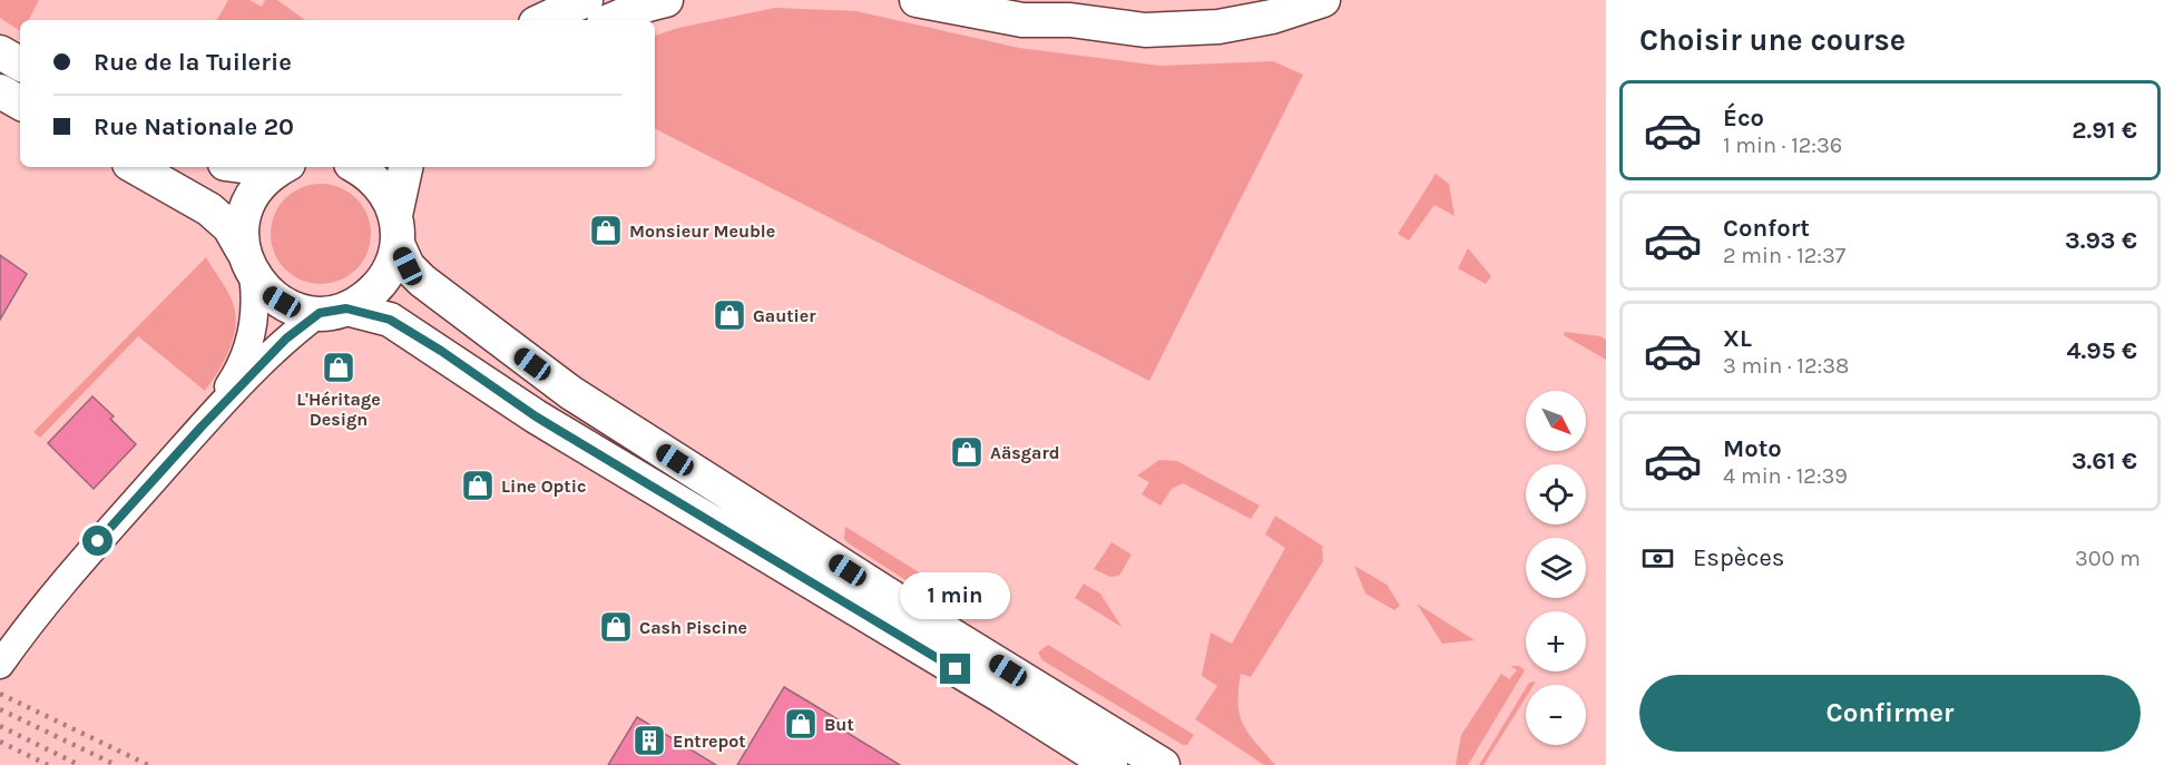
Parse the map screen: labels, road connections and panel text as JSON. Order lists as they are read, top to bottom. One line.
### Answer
{"places":{"shop":["Monsieur Meuble","Gautier","L'Héritage Design","Aäsgard","Line Optic","Cash Piscine","But"],"building":["Entrepot"]},"north":"bottom right","page":{"heading":"Choisir une course","banner":["Rue de la Tuilerie","Rue Nationale 20"],"list":[{"name":"Éco","note":"1 min · 12:36","value":"2.91 €"},{"name":"Confort","note":"2 min · 12:37","value":"3.93 €"},{"name":"XL","note":"3 min · 12:38","value":"4.95 €"},{"name":"Moto","note":"4 min · 12:39","value":"3.61 €"}],"map_buttons":["+","−"],"pay":["Espèces","300 m"],"bubble":"1 min","buttons":"Confirmer"}}
